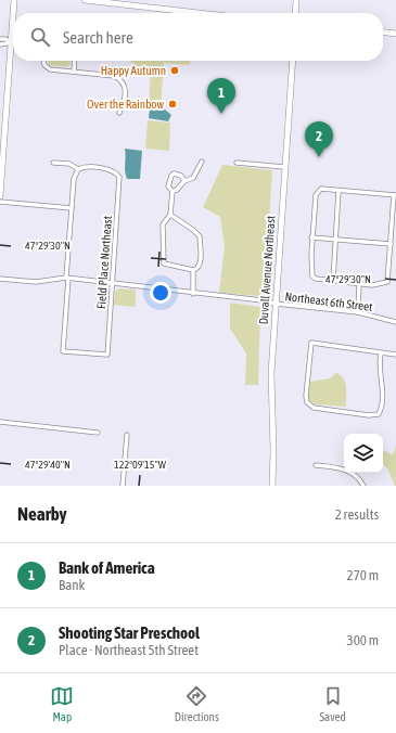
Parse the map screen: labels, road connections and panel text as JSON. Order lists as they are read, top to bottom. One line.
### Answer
{"streets":{"main road":["Duvall Avenue Northeast"],"street":["Field Place Northeast","Northeast 6th Street"]},"crossings":[["Field Place Northeast","Northeast 6th Street"],["Duvall Avenue Northeast","Northeast 6th Street"]],"places":["Happy Autumn","Over the Rainbow"],"page":{"search":"Search here","pins":["1","2"],"heading":["Nearby","2 results"],"list":[{"mark":"1","name":"Bank of America","note":"Bank","value":"270 m"},{"mark":"2","name":"Shooting Star Preschool","note":"Place · Northeast 5th Street","value":"300 m"}],"nav":["Map","Directions","Saved"]},"coordinates":["47°29'30\"N","122°09'15\"W","47°29'40\"N"]}
